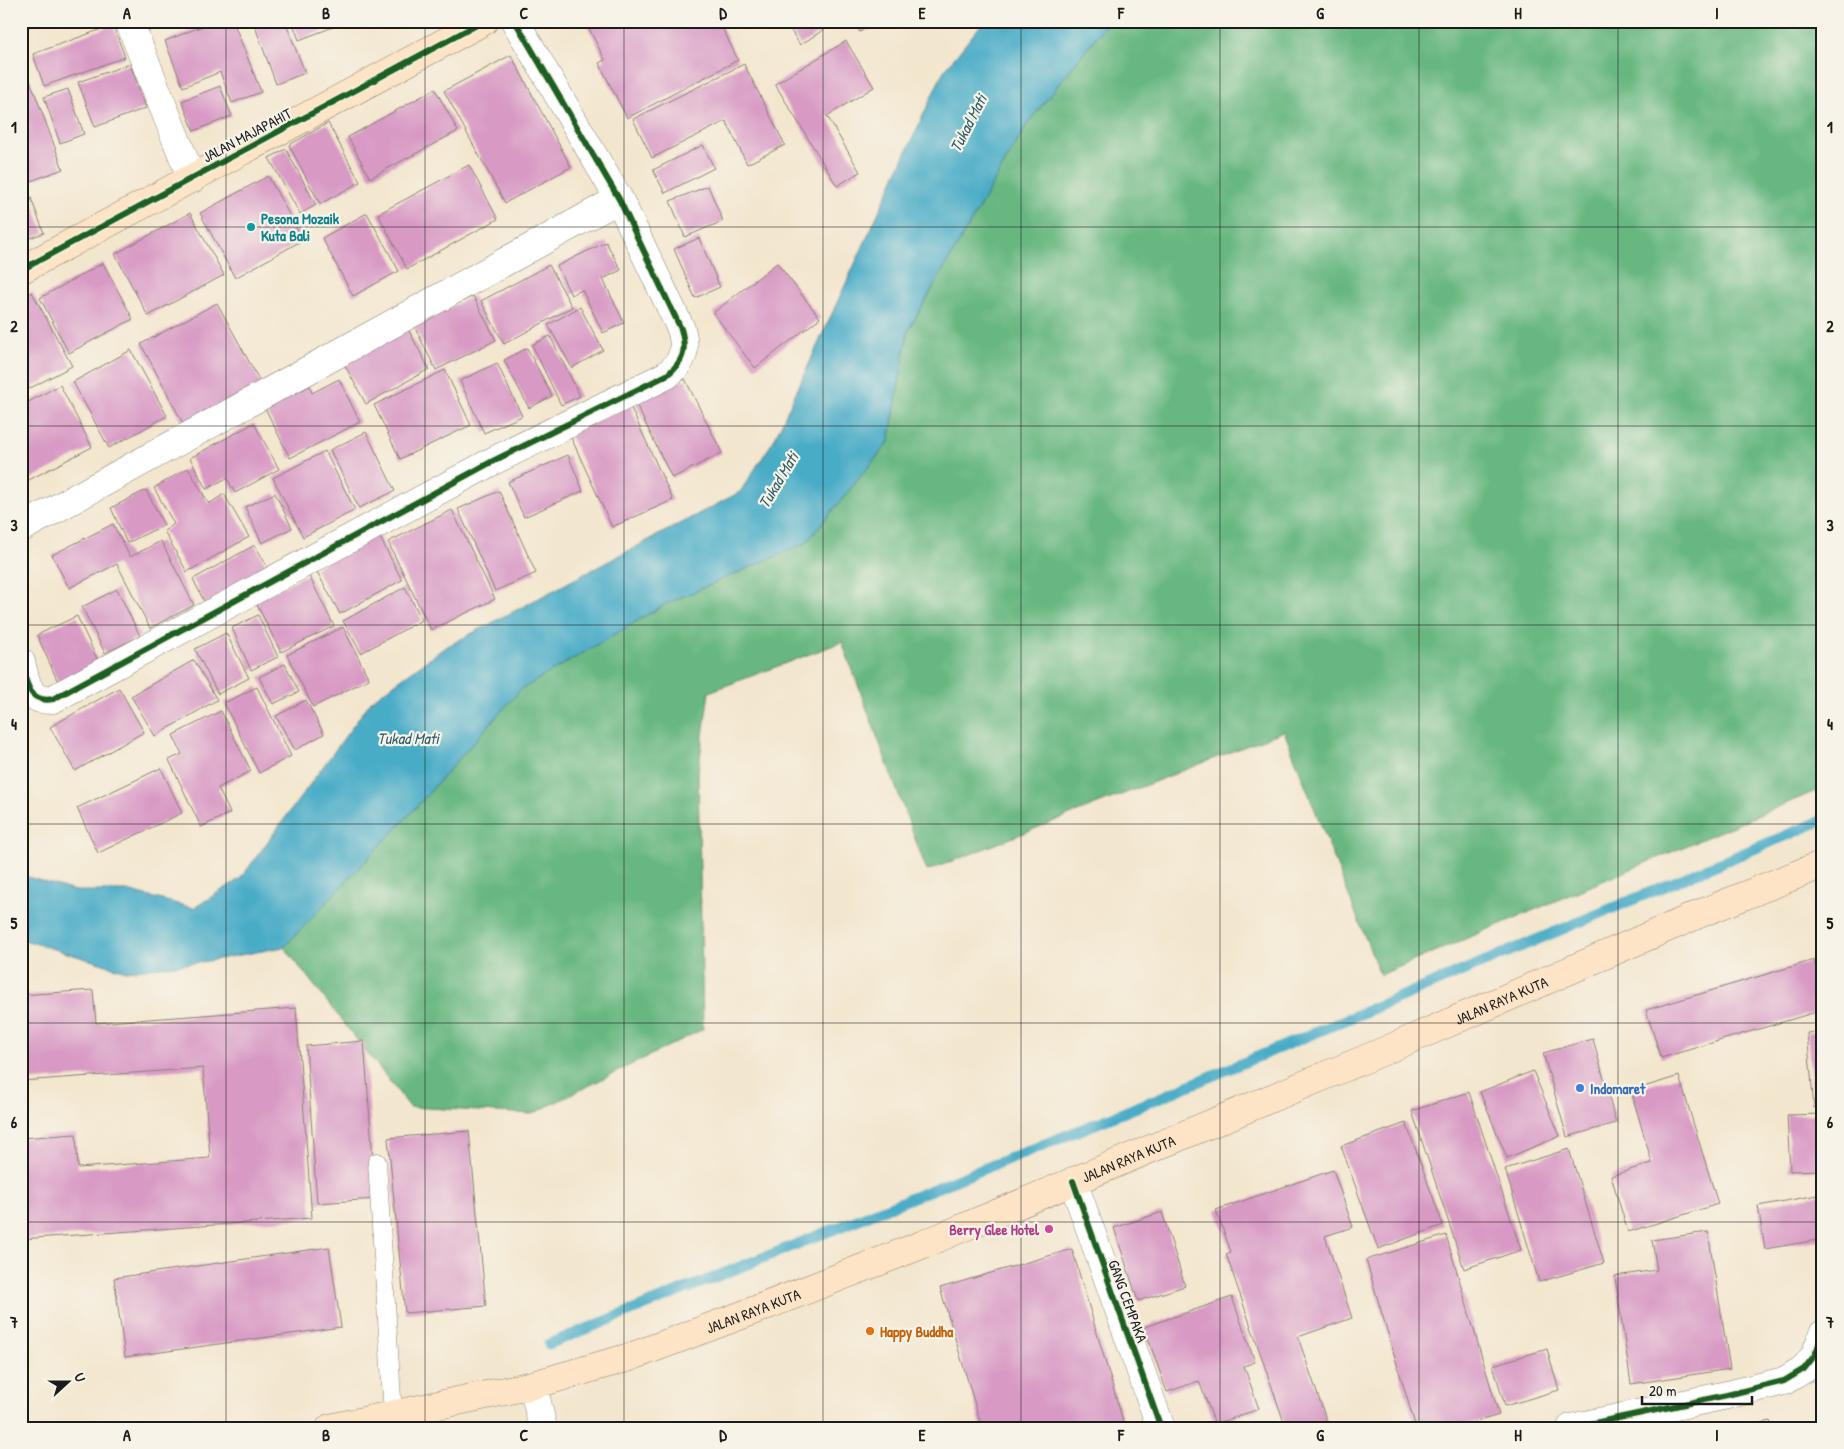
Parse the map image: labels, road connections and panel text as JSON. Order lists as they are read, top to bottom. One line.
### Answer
{"streets":{"main road":["JALAN MAJAPAHIT","JALAN RAYA KUTA"],"street":["GANG CEMPAKA"]},"crossings":[["JALAN RAYA KUTA","GANG CEMPAKA"]],"water":["Tukad Mati"],"places":["Pesona Mozaik Kuta Bali","Indomaret","Berry Glee Hotel","Happy Buddha"],"scale_bar":"20 m","north":"right","grid":{"columns":["A","B","C","D","E","F","G","H","I"],"rows":["1","2","3","4","5","6","7"]}}
